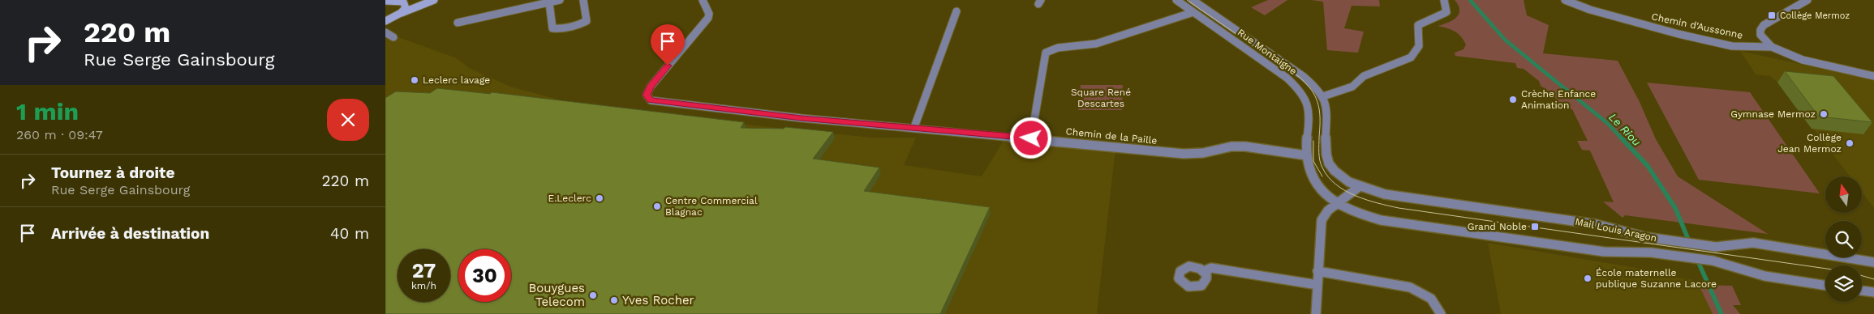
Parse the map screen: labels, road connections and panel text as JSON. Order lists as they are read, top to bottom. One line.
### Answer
{"streets":{"street":["Chemin d'Aussonne","Rue Montaigne","Chemin de la Paille","Mail Louis Aragon"]},"crossings":[["Rue Montaigne","Chemin de la Paille"],["Rue Montaigne","Mail Louis Aragon"]],"water":["Le Riou"],"parks":["Square René Descartes"],"places":{"transit":["Collège Mermoz","Grand Noble"],"other":["Leclerc lavage","Crèche Enfance Animation","Gymnase Mermoz","Collège Jean Mermoz","E.Leclerc","Centre Commercial Blagnac","École maternelle publique Suzanne Lacore","Bouygues Telecom","Yves Rocher"]},"north":"top","page":{"turn":["220 m","Rue Serge Gainsbourg"],"heading":["1 min","260 m · 09:47"],"list":[{"name":"Tournez à droite","note":"Rue Serge Gainsbourg","value":"220 m"},{"name":"Arrivée à destination","value":"40 m"}],"speed":"27 km/h","limit":"30"}}
